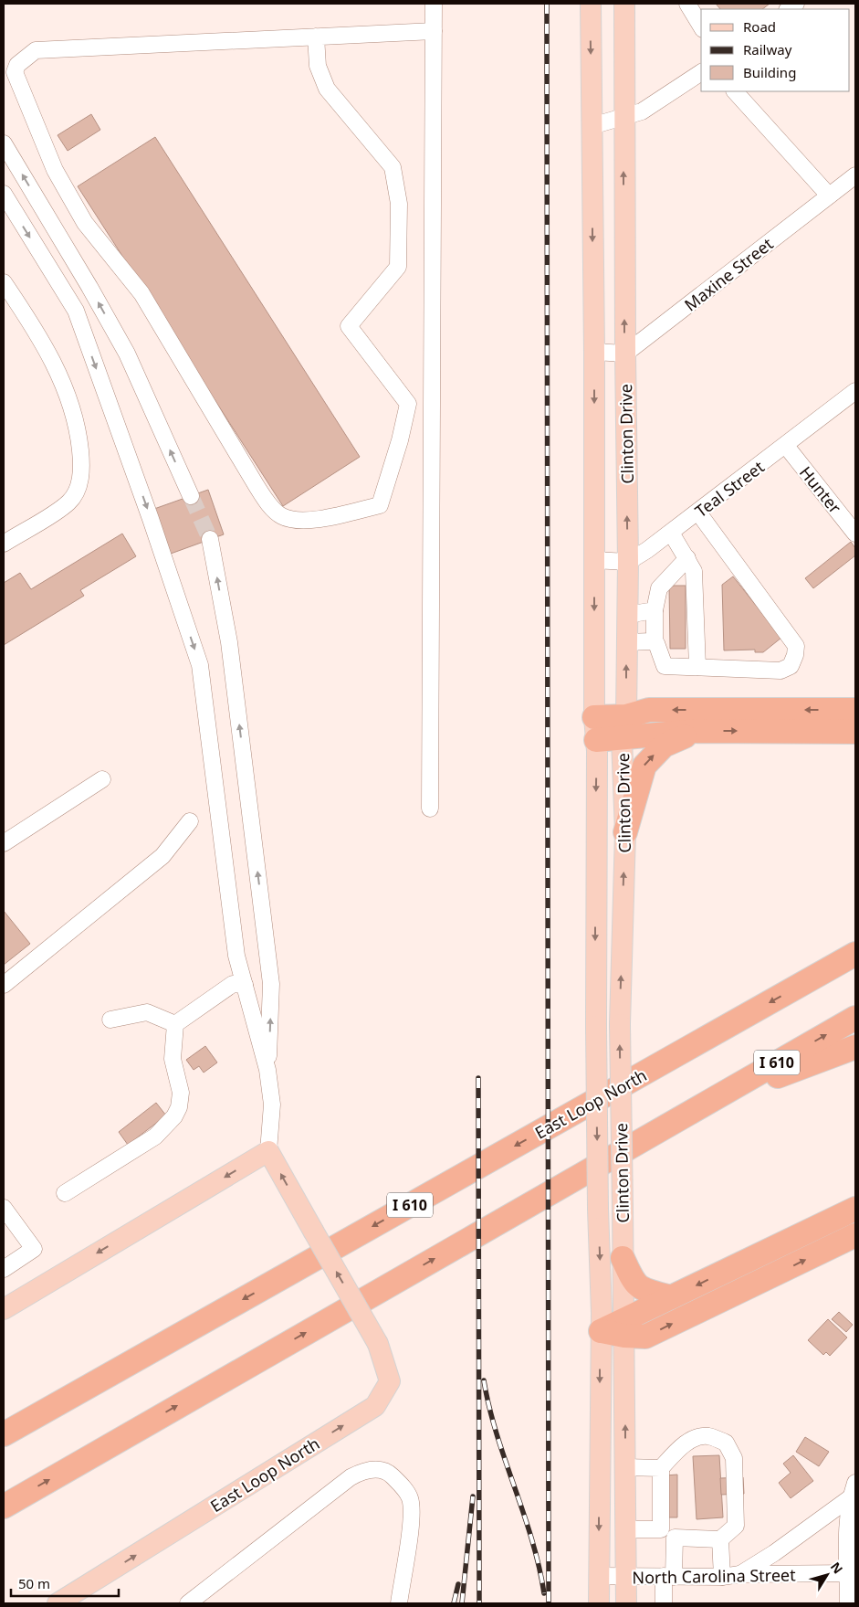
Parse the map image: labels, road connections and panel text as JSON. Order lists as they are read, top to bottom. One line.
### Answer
{"streets":{"highway":["I 610","East Loop North"],"main road":["Clinton Drive"],"street":["Maxine Street","Teal Street","Hunter","North Carolina Street"]},"crossings":[["Maxine Street","Clinton Drive"],["Clinton Drive","Teal Street"],["Clinton Drive","North Carolina Street"],["Teal Street","Hunter"]],"legend":["Road","Railway","Building"],"scale_bar":"50 m","north":"top right"}
